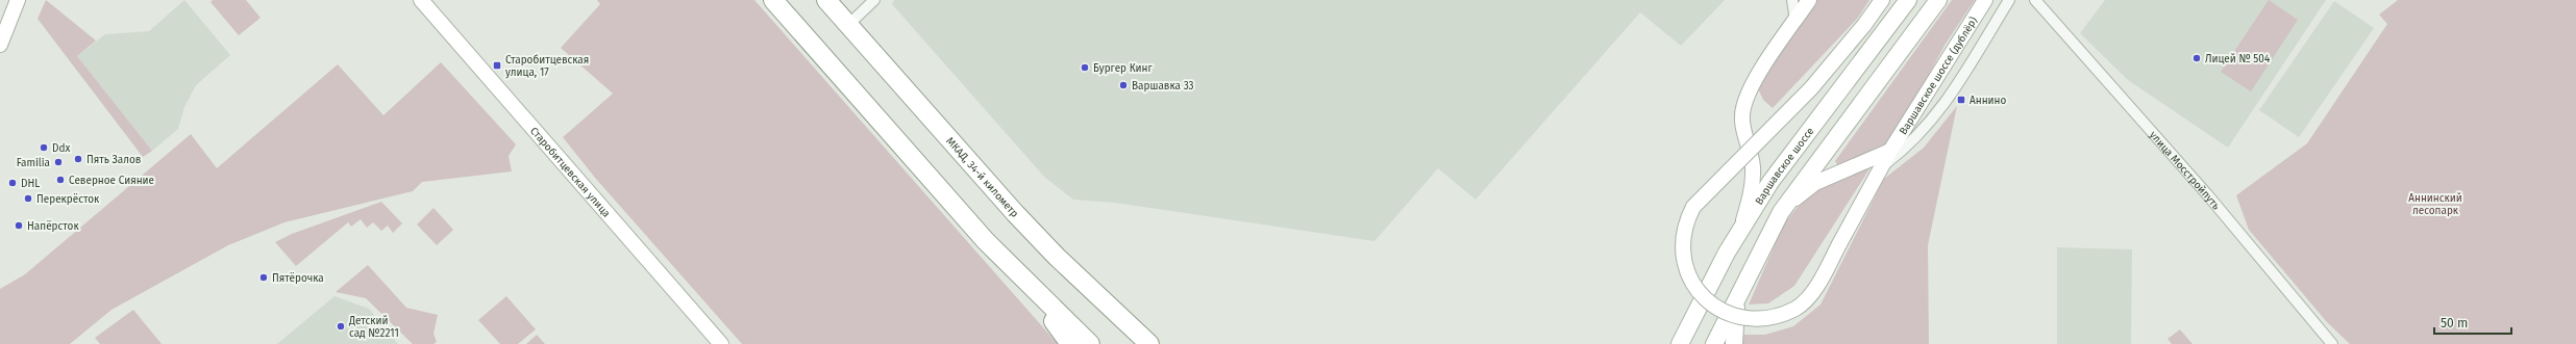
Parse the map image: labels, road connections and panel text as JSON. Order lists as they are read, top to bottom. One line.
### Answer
{"streets":{"highway":["МКАД, 34-й километр"],"main road":["Варшавское шоссе (дублёр)","Варшавское шоссе","Старобитцевская улица"],"street":["улица Мосстройпуть"]},"parks":["Аннинский лесопарк"],"places":{"other":["Лицей № 504","Бургер Кинг","Варшавка 33","Ddx","Пять Залов","Familia","Северное Сияние","DHL","Перекрёсток","Напёрсток","Пятёрочка","Детский сад №2211"],"transit":["Старобитцевская улица, 17","Аннино"]},"scale_bar":"50 m"}
